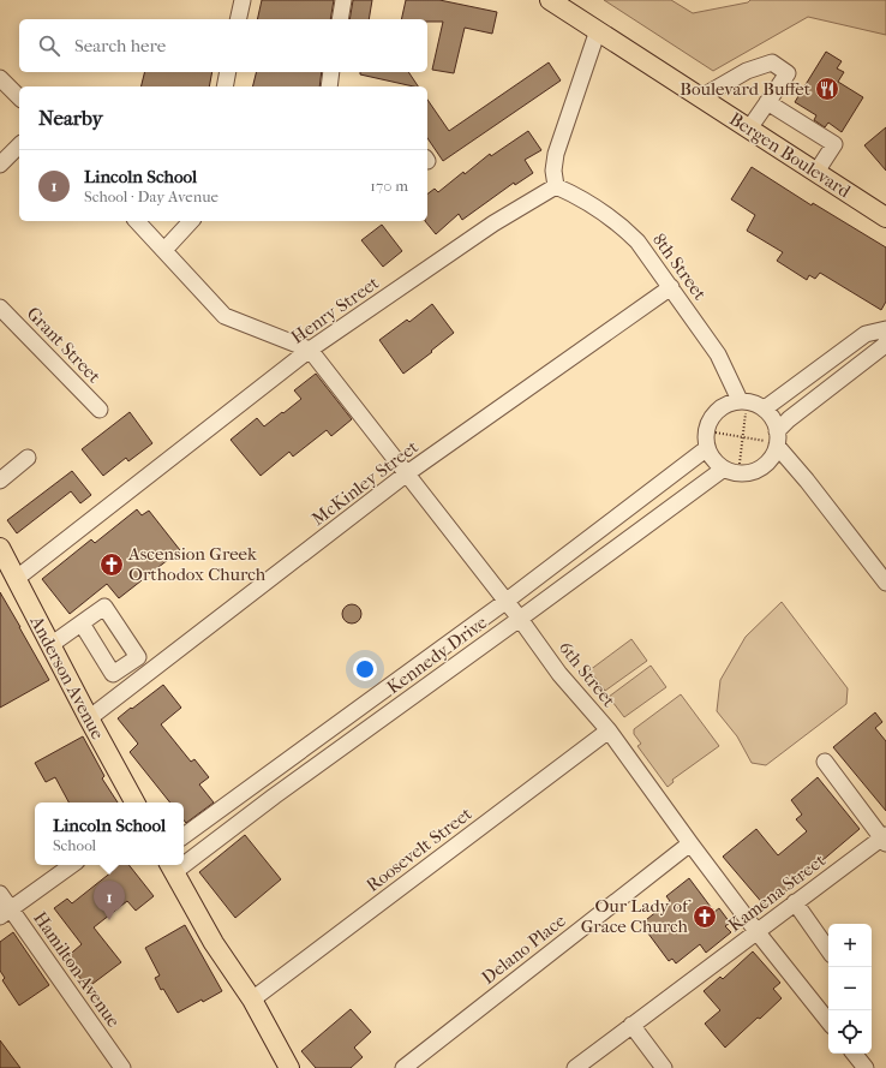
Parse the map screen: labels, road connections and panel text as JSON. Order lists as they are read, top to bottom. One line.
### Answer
{"streets":{"main road":["Bergen Boulevard","Anderson Avenue"],"street":["8th Street","Henry Street","Grant Street","McKinley Street","Kennedy Drive","6th Street","Roosevelt Street","Kamena Street","Delano Place","Hamilton Avenue"]},"crossings":[["8th Street","Henry Street"],["8th Street","McKinley Street"],["Henry Street","6th Street"],["Henry Street","Anderson Avenue"],["McKinley Street","6th Street"],["McKinley Street","Anderson Avenue"],["Kennedy Drive","6th Street"],["6th Street","Roosevelt Street"],["6th Street","Kamena Street"],["6th Street","Delano Place"]],"places":{"restaurant":["Boulevard Buffet"],"church":["Ascension Greek Orthodox Church","Our Lady of Grace Church"]},"page":{"search":"Search here","heading":"Nearby","list":[{"mark":"1","name":"Lincoln School","note":"School · Day Avenue","value":"170 m"}],"popup":["Lincoln School","School"],"pins":"1","map_buttons":["+","−"]}}
